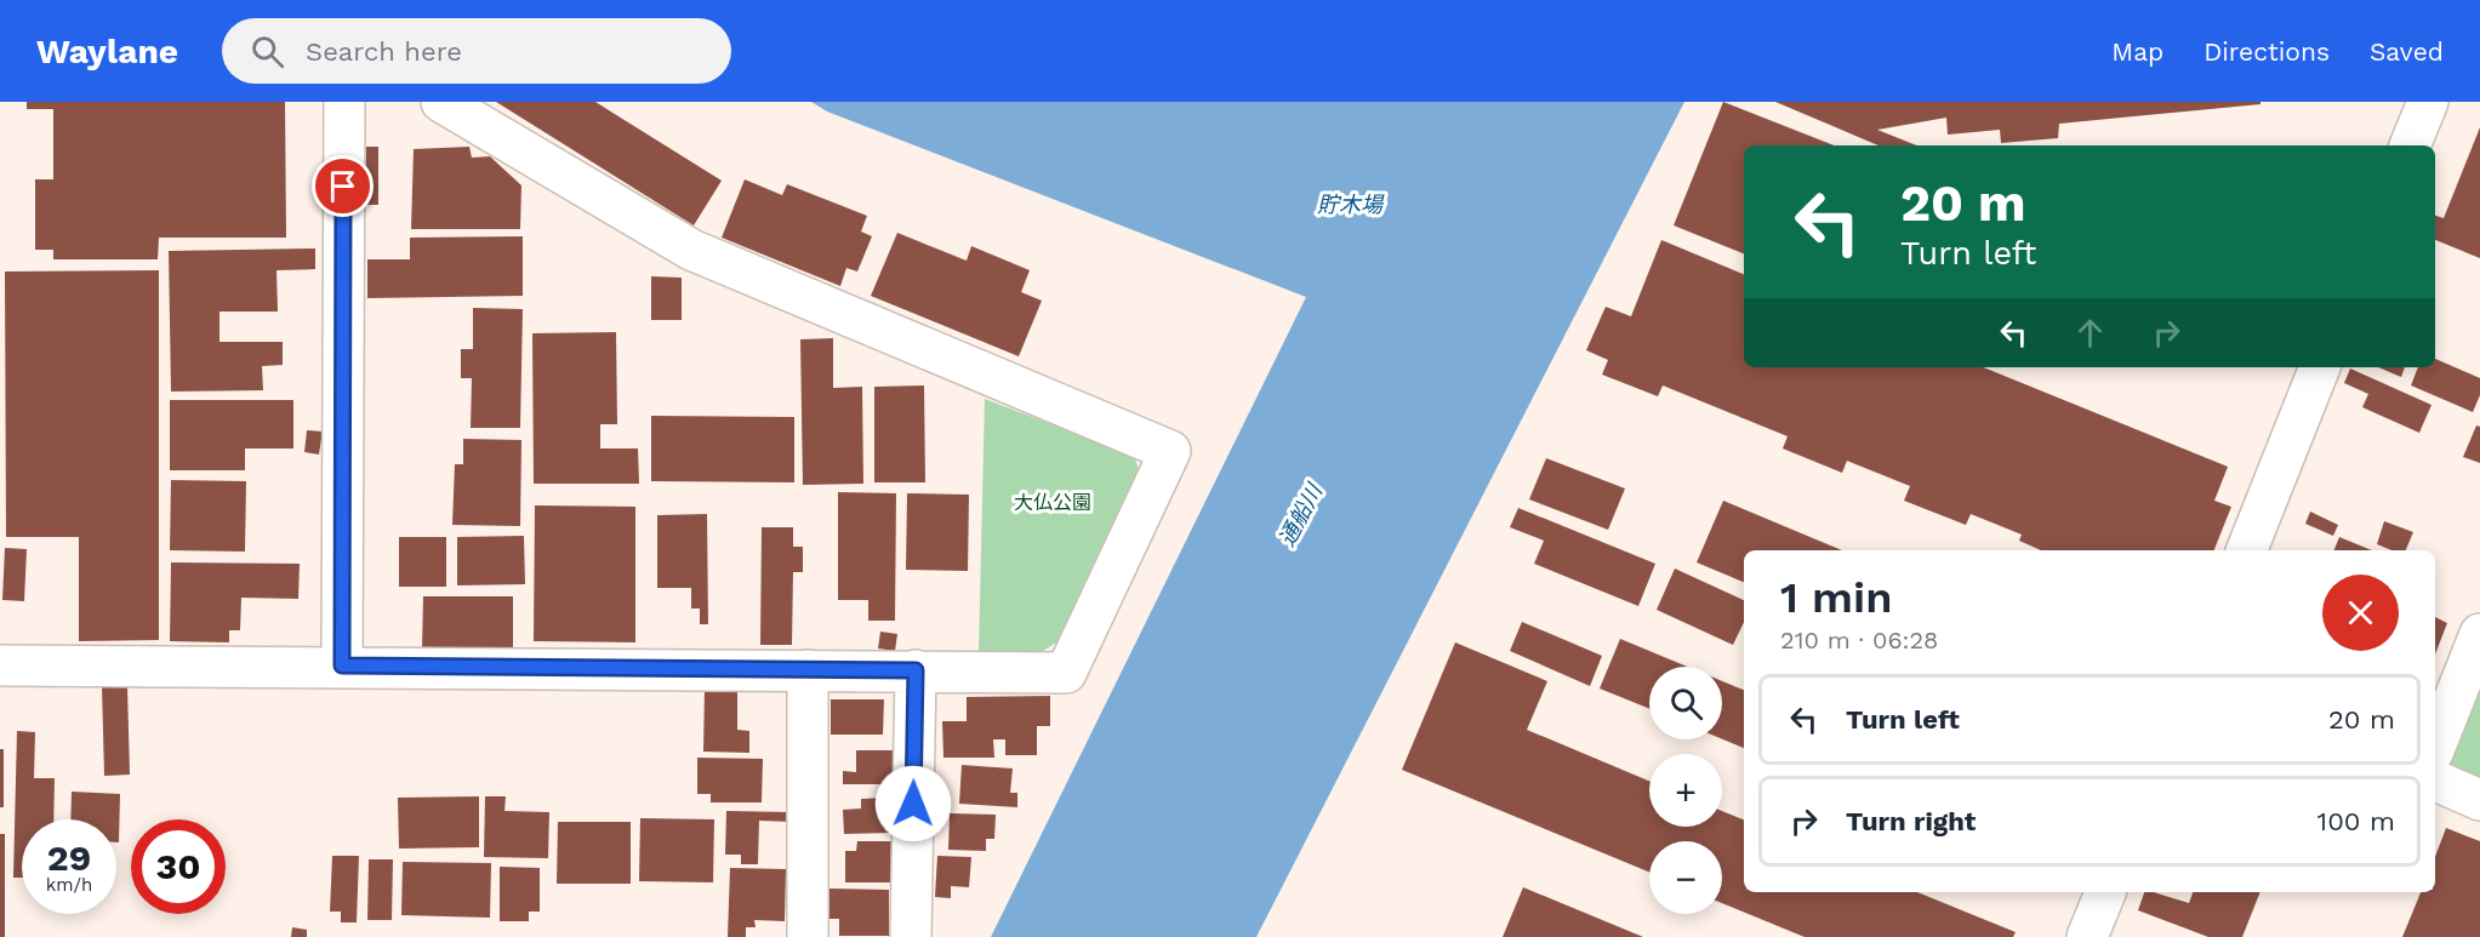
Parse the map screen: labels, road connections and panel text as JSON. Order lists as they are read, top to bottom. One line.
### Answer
{"water":["貯木場","通船川"],"parks":["大仏公園"],"page":{"header":"Waylane","search":"Search here","nav":["Map","Directions","Saved"],"turn":["20 m","Turn left"],"heading":["1 min","210 m · 06:28"],"map_buttons":["+","−"],"list":[{"name":"Turn left","value":"20 m"},{"name":"Turn right","value":"100 m"}],"speed":"29 km/h","limit":"30"}}
